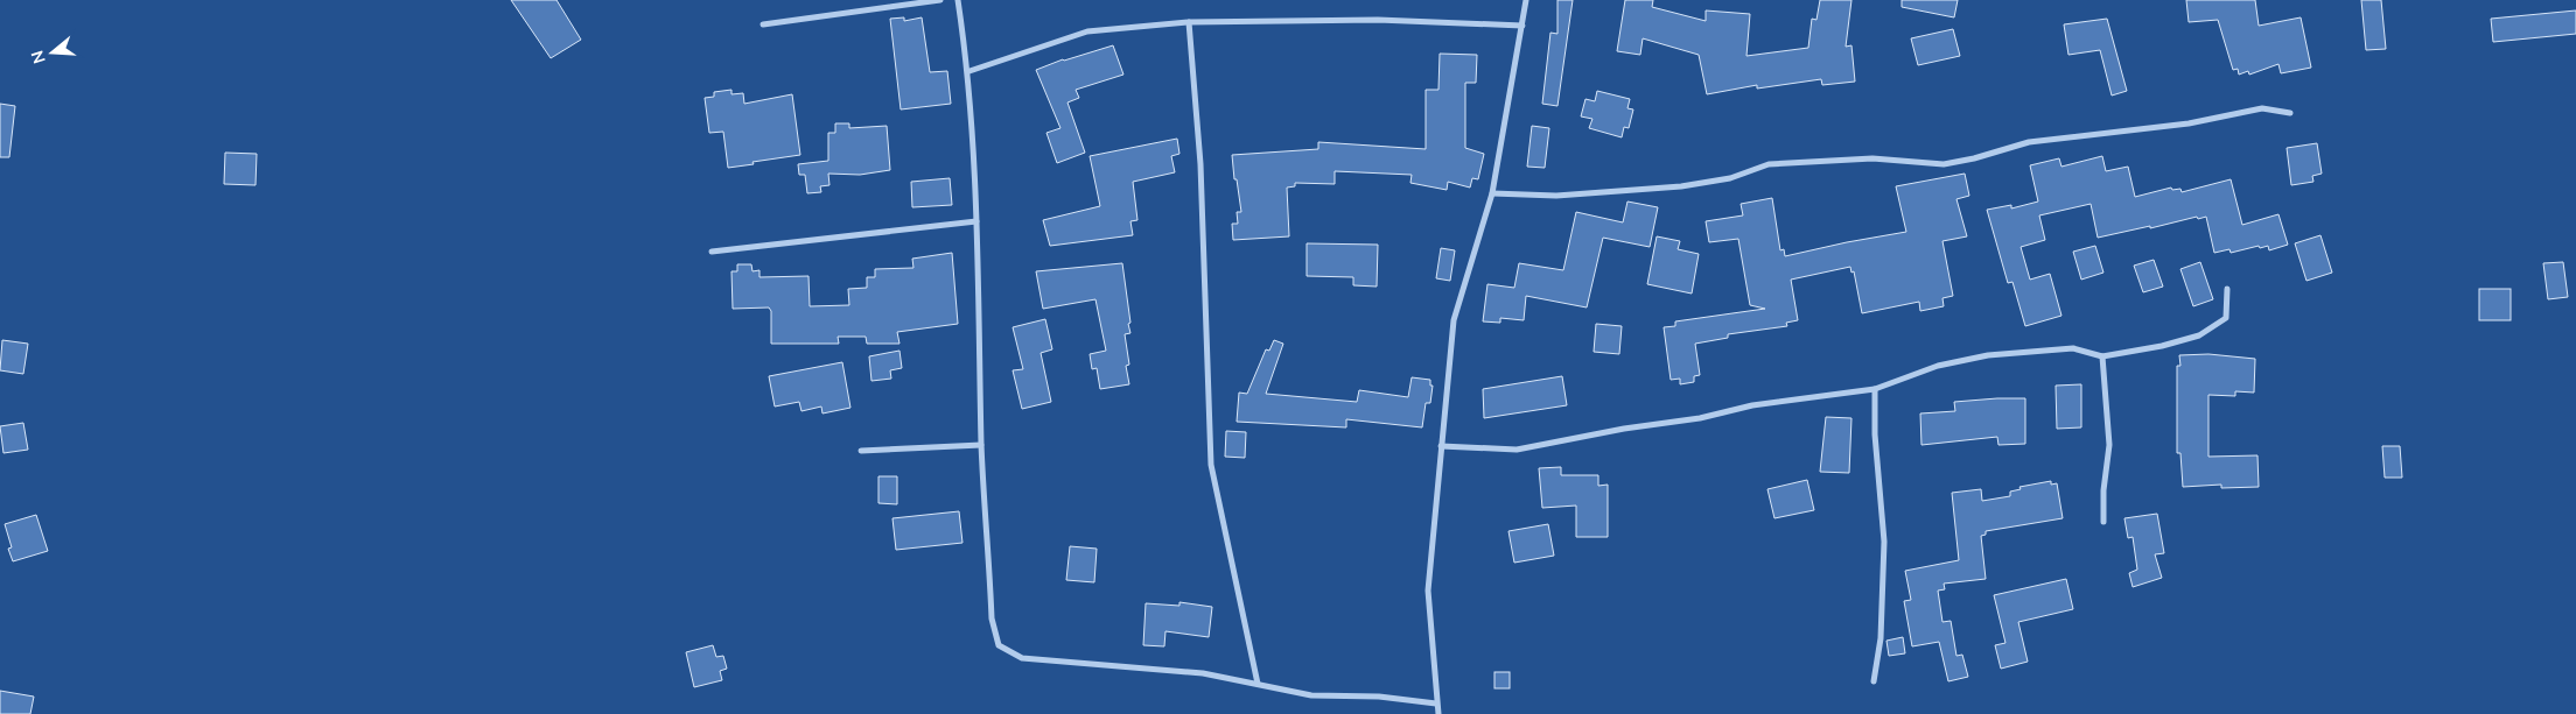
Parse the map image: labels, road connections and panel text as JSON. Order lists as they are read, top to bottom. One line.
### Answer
{"north":"left"}
